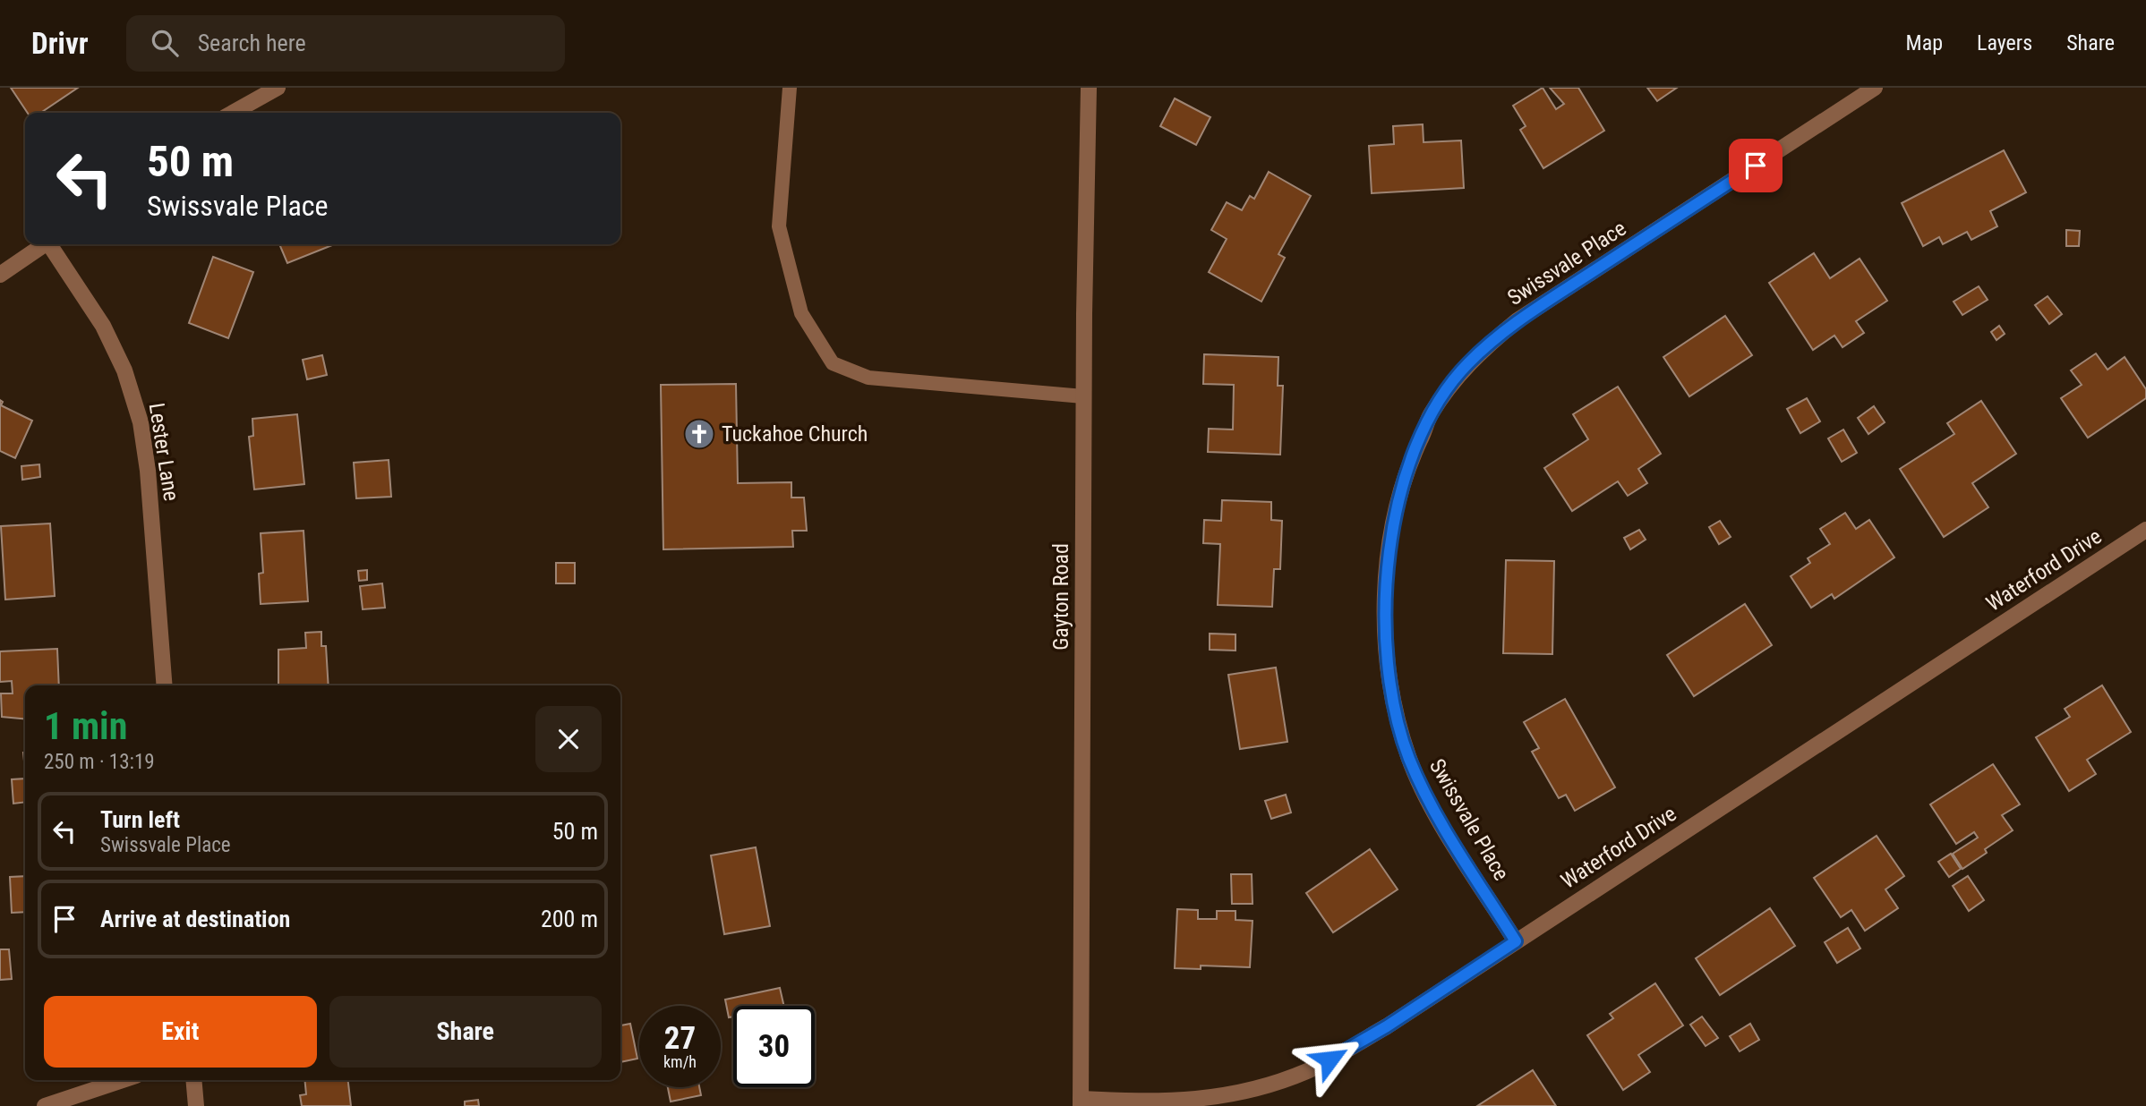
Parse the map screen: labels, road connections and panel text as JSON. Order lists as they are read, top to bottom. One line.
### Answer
{"streets":{"street":["Swissvale Place","Lester Lane","Waterford Drive","Gayton Road"]},"crossings":[["Swissvale Place","Waterford Drive"],["Waterford Drive","Gayton Road"]],"places":{"church":["Tuckahoe Church"]},"page":{"header":"Drivr","search":"Search here","nav":["Map","Layers","Share"],"turn":["50 m","Swissvale Place"],"heading":["1 min","250 m · 13:19"],"list":[{"name":"Turn left","note":"Swissvale Place","value":"50 m"},{"name":"Arrive at destination","value":"200 m"}],"buttons":["Exit","Share"],"speed":"27 km/h","limit":"30"}}
